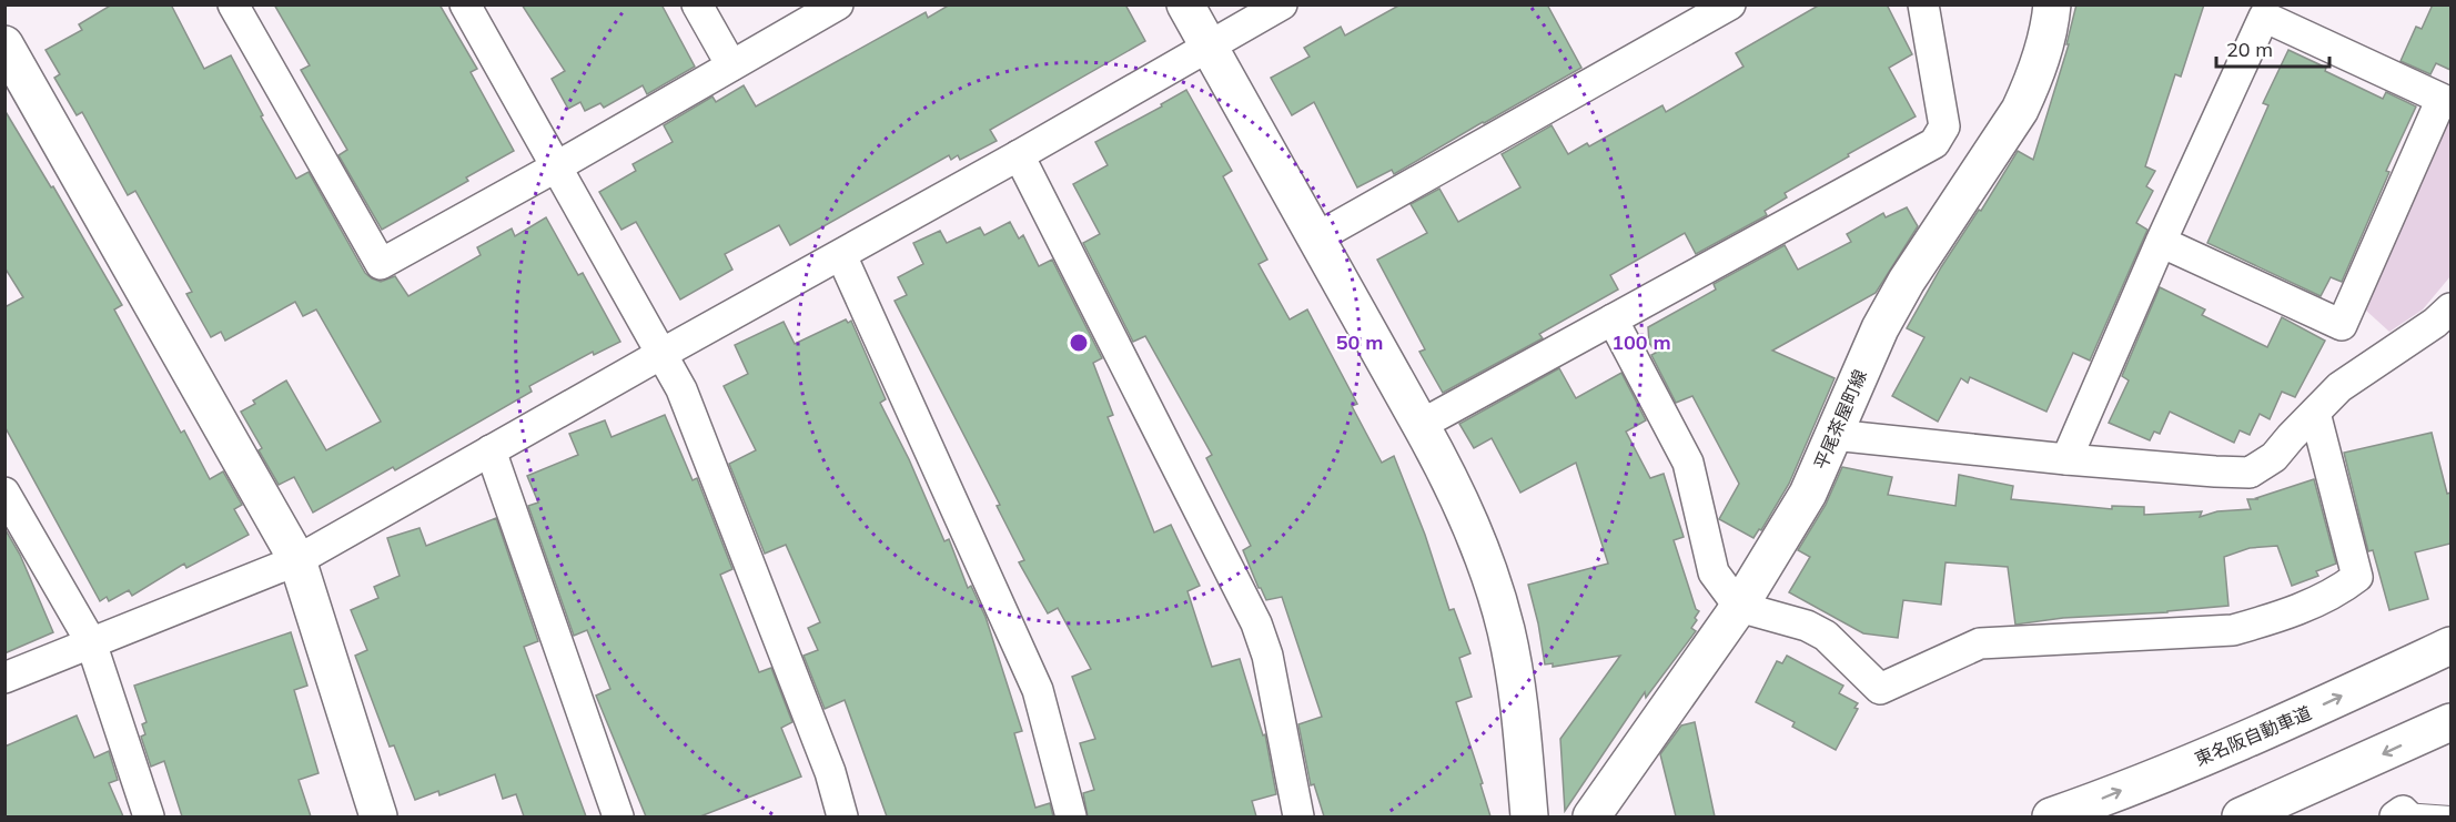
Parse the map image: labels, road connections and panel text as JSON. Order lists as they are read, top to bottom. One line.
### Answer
{"streets":{"main road":["平尾茶屋町線","東名阪自動車道"]},"scale_bar":"20 m","rings":["50 m","100 m"]}
